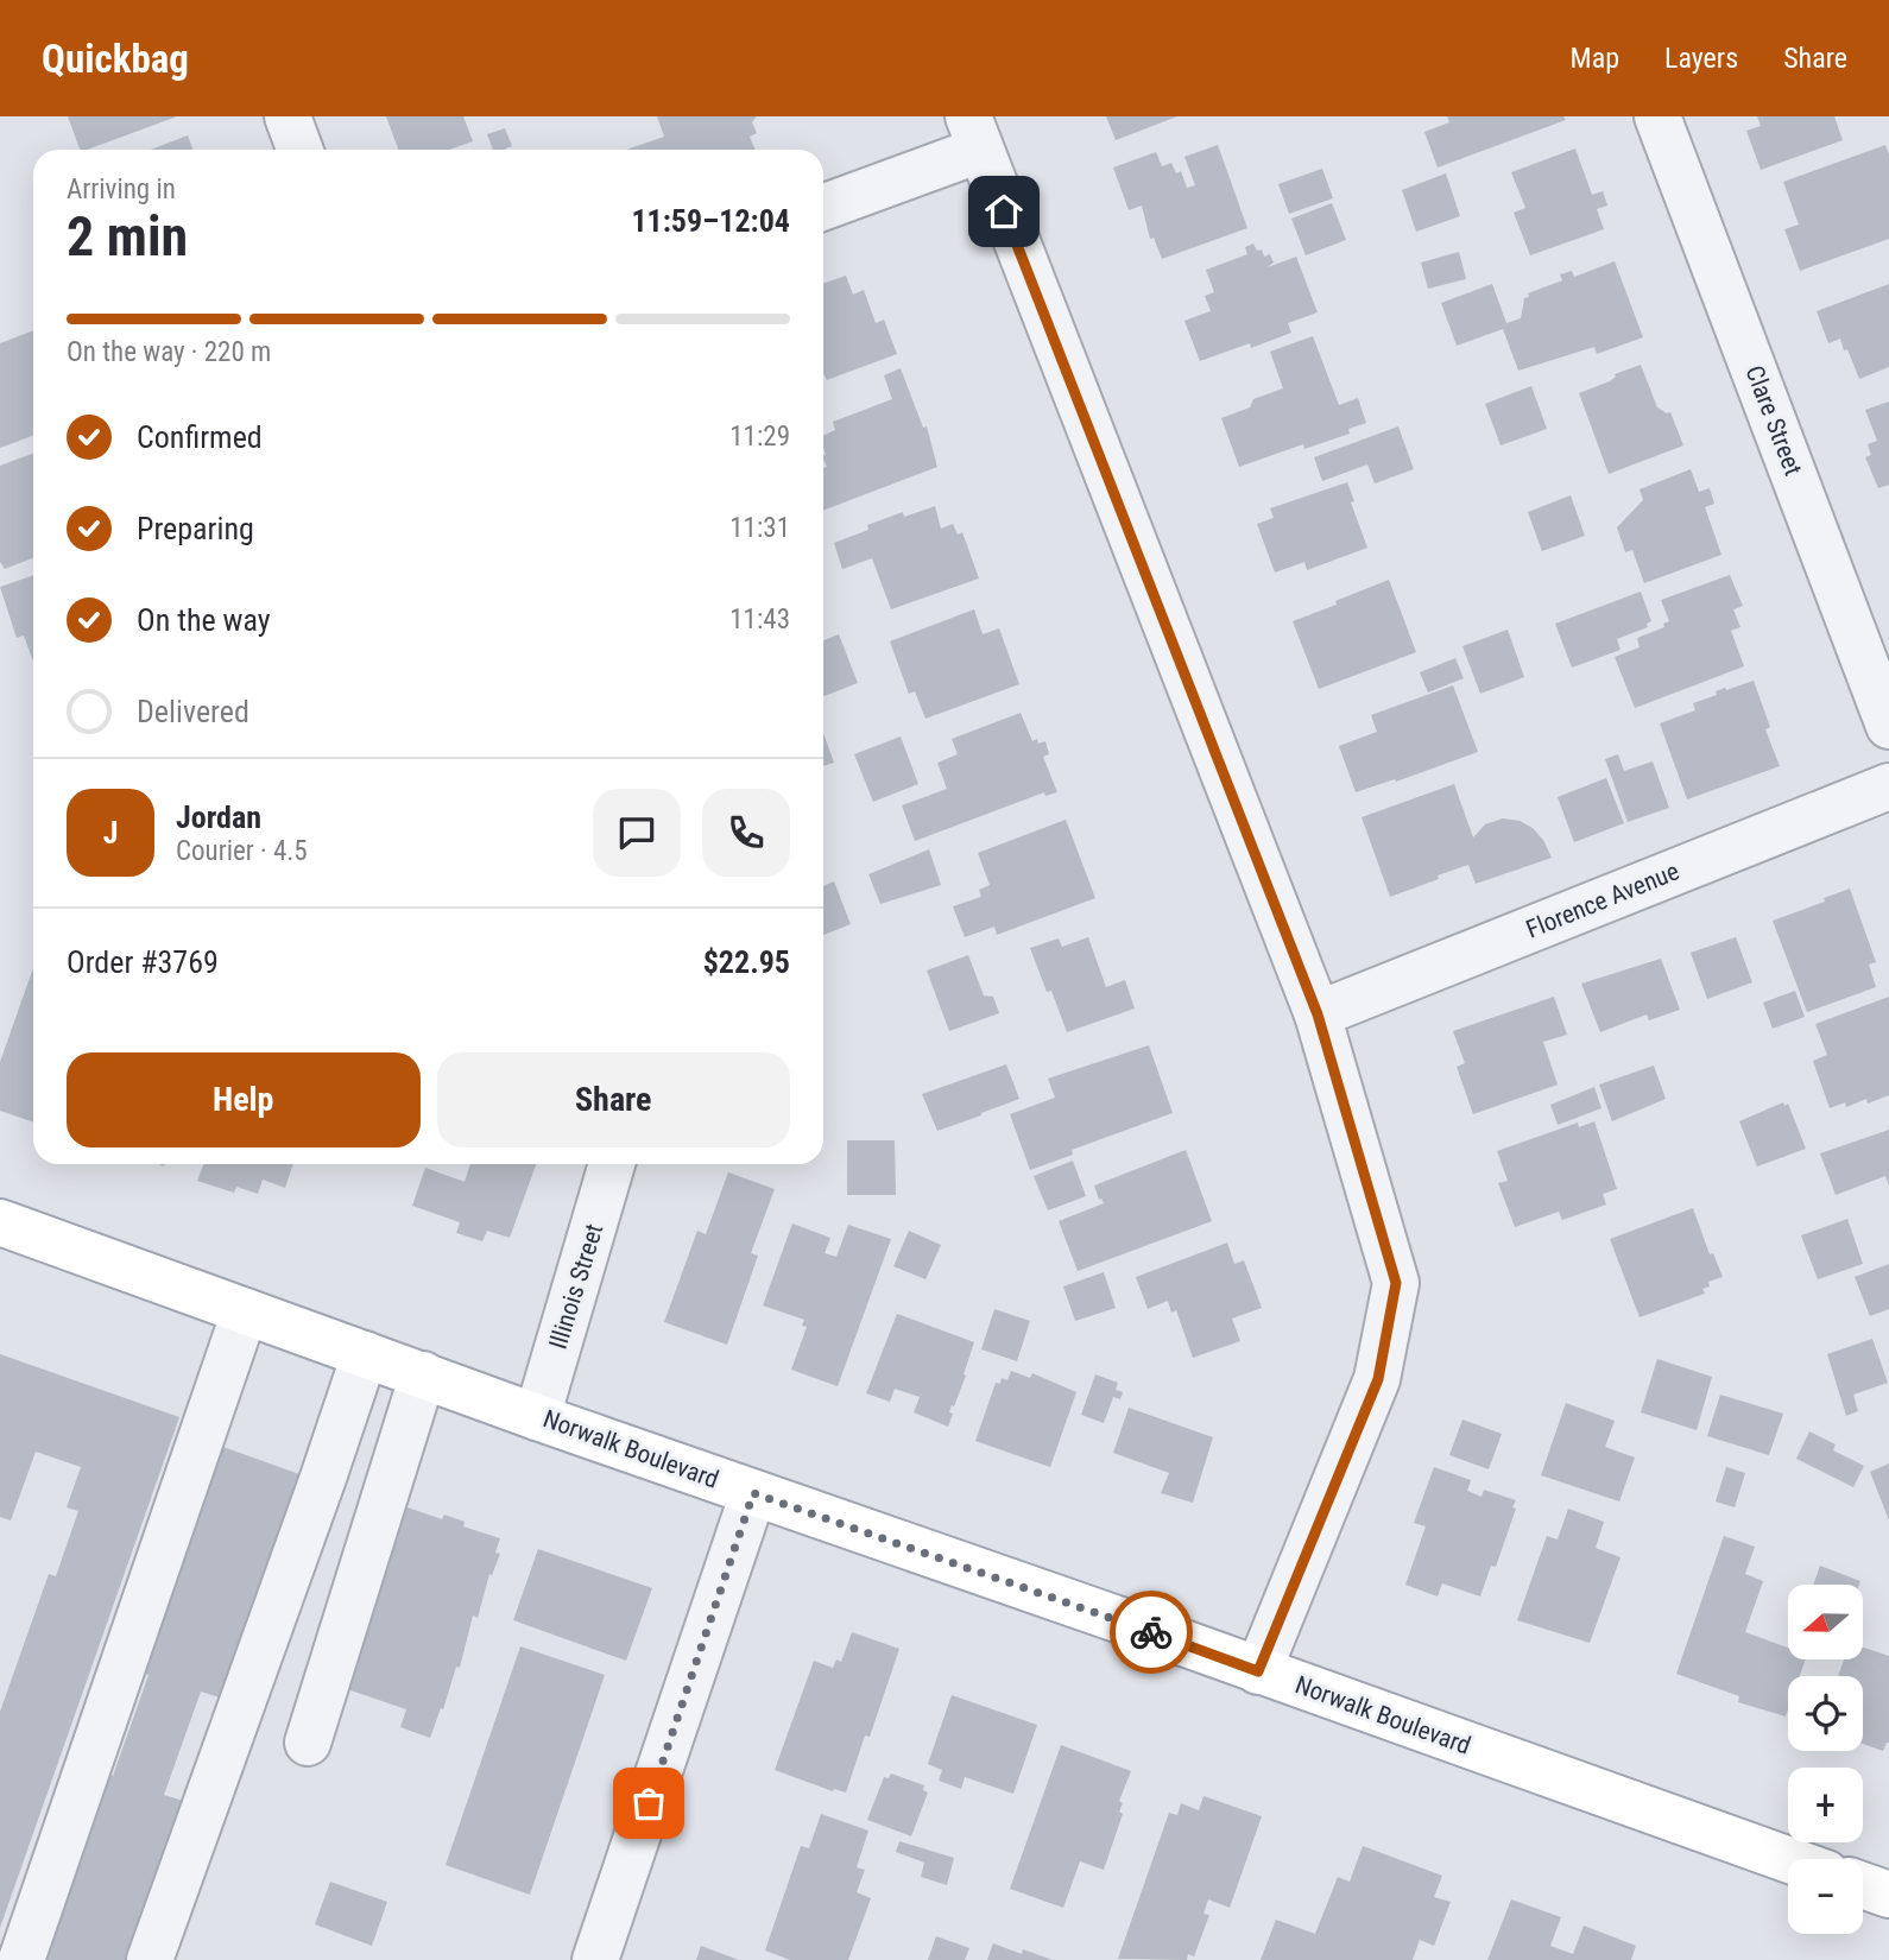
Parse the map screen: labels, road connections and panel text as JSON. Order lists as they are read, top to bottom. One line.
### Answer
{"streets":{"main road":["Norwalk Boulevard"],"street":["Clare Street","Florence Avenue","Illinois Street"]},"crossings":[["Illinois Street","Norwalk Boulevard"]],"north":"left","page":{"header":"Quickbag","nav":["Map","Layers","Share"],"heading":["2 min","Arriving in","11:59–12:04"],"panel":["Jordan","Courier · 4.5","Order #3769","$22.95"],"bar":"On the way · 220 m","list":[["Confirmed","11:29"],["Preparing","11:31"],["On the way","11:43"],"Delivered"],"round":"J","buttons":["Help","Share"],"map_buttons":["+","−"]}}
